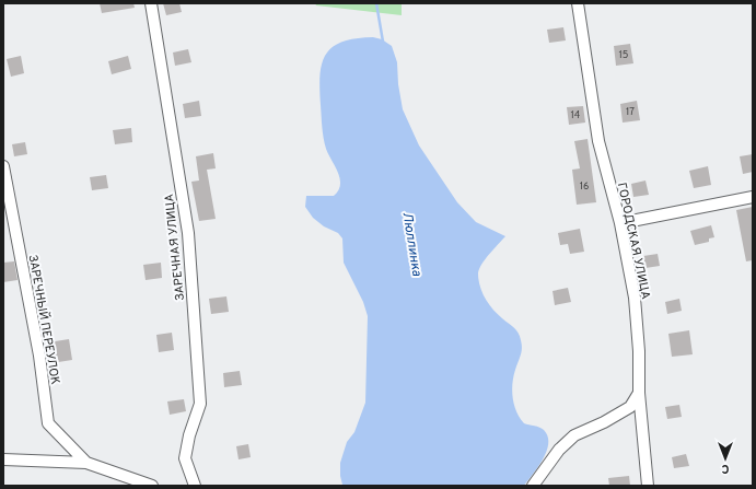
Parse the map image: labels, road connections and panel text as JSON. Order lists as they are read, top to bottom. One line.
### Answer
{"streets":{"street":["ГОРОДСКАЯ УЛИЦА","ЗАРЕЧНАЯ УЛИЦА","ЗАРЕЧНЫЙ ПЕРЕУЛОК"]},"water":["Люллинка"],"house_numbers":["15","17","14","16"],"north":"bottom"}
